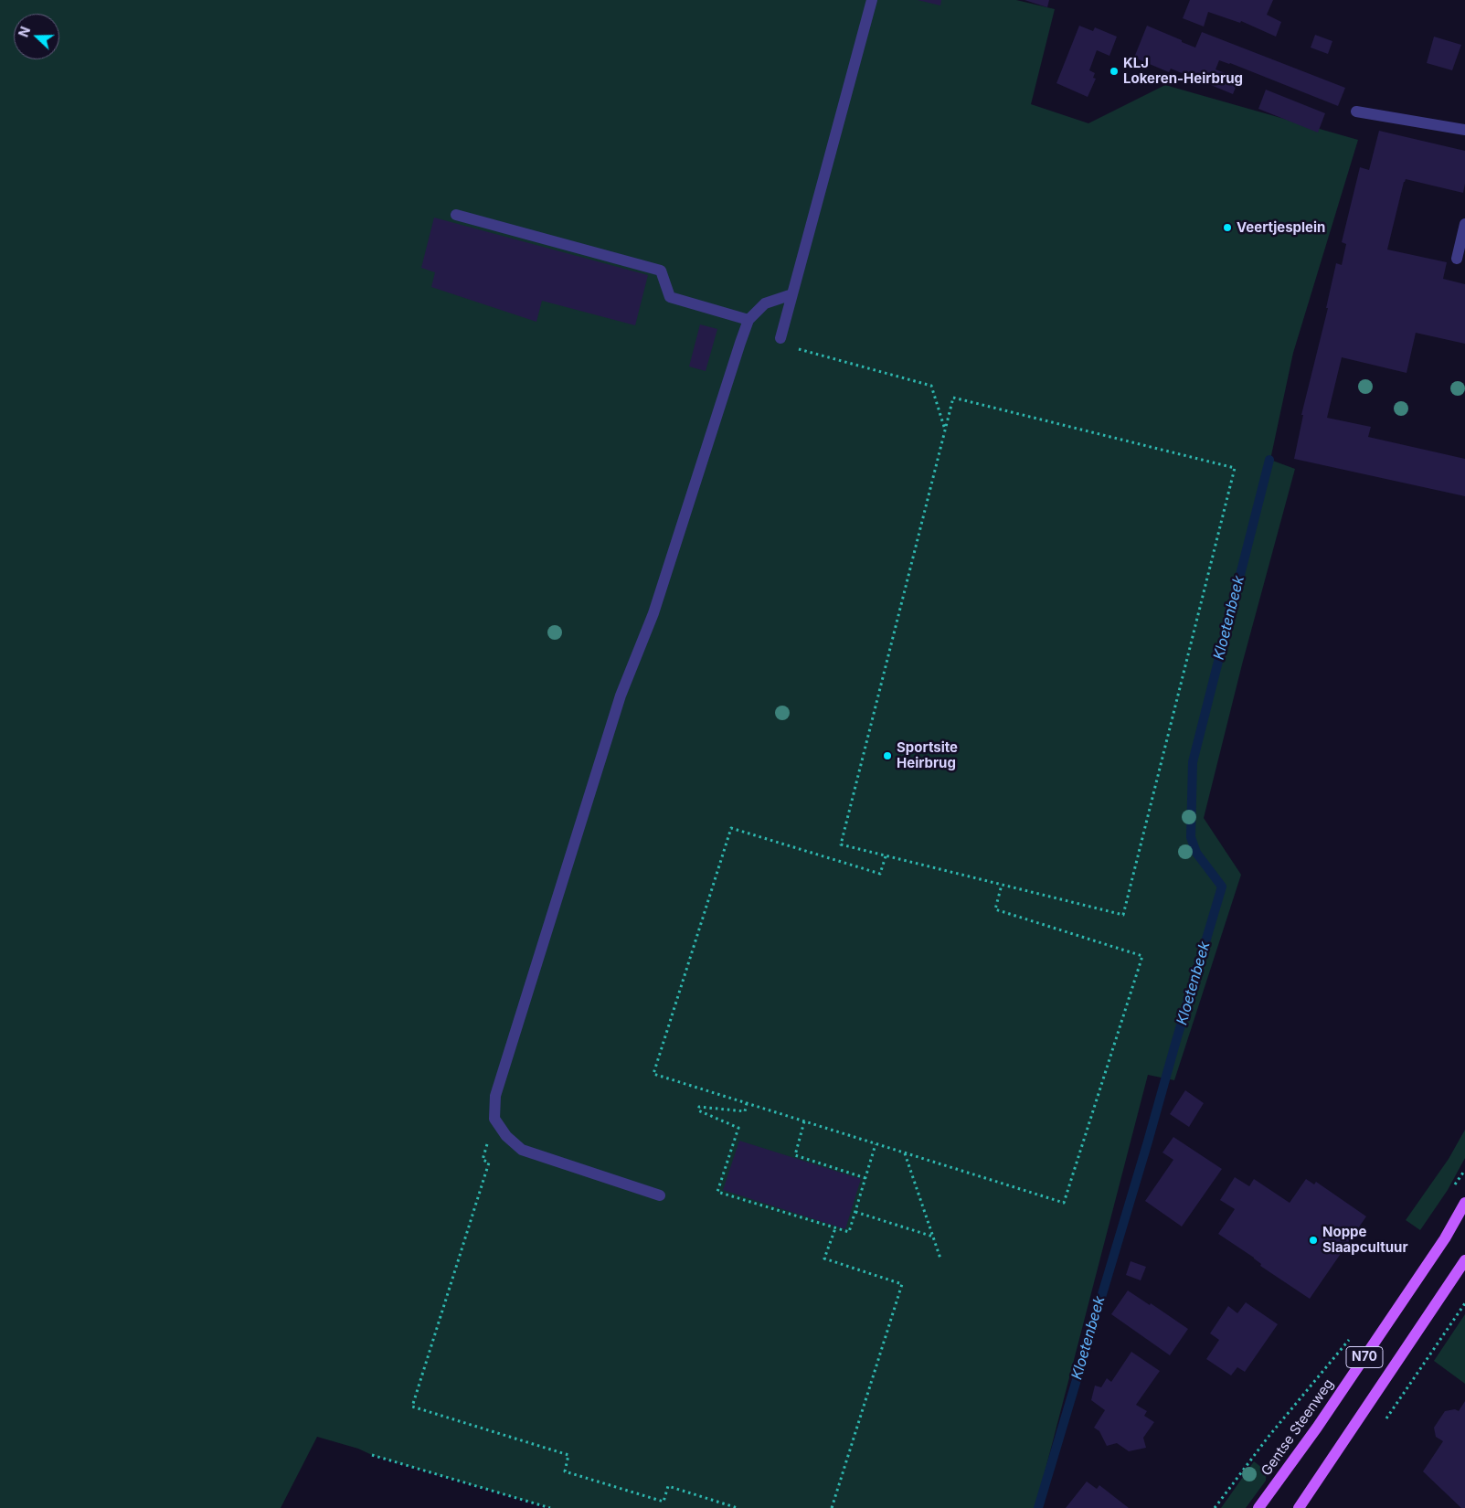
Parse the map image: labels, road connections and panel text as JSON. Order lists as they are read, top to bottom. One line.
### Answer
{"streets":{"main road":["N70","Gentse Steenweg"]},"water":["Kloetenbeek"],"places":["KLJ Lokeren-Heirbrug","Veertjesplein","Sportsite Heirbrug","Noppe Slaapcultuur"],"north":"left"}
